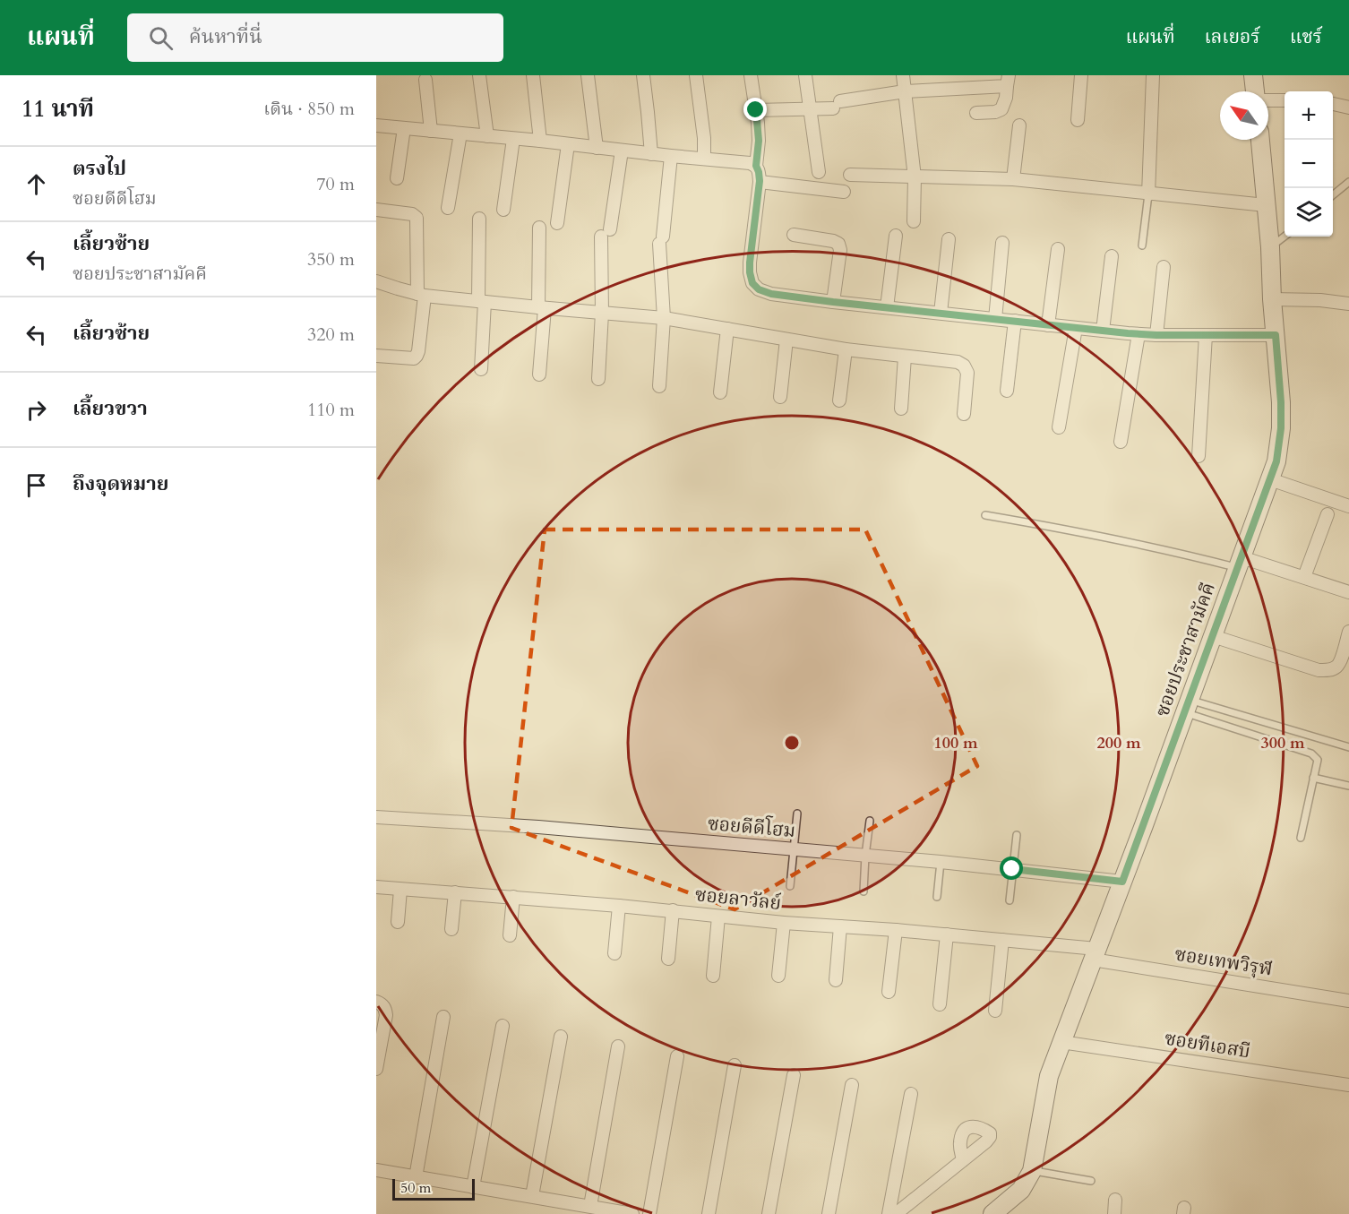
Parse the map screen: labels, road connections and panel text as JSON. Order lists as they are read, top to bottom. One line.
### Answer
{"streets":{"street":["ซอยประชาสามัคคี","ซอยดีดีโฮม","ซอยลาวัลย์","ซอยเทพวิรุฬ","ซอยทีเอสบี"]},"crossings":[["ซอยประชาสามัคคี","ซอยดีดีโฮม"],["ซอยประชาสามัคคี","ซอยลาวัลย์"],["ซอยประชาสามัคคี","ซอยเทพวิรุฬ"],["ซอยประชาสามัคคี","ซอยทีเอสบี"],["ซอยลาวัลย์","ซอยเทพวิรุฬ"]],"scale_bar":"50 m","north":"top left","page":{"header":"แผนที่","search":"ค้นหาที่นี่","nav":["แผนที่","เลเยอร์","แชร์"],"heading":["11 นาที","เดิน · 850 m"],"map_buttons":["+","−"],"list":[["ตรงไป","ซอยดีดีโฮม","70 m"],["เลี้ยวซ้าย","ซอยประชาสามัคคี","350 m"],["เลี้ยวซ้าย","320 m"],["เลี้ยวขวา","110 m"],"ถึงจุดหมาย"],"scale":"50 m"},"rings":["100 m","200 m","300 m"]}
